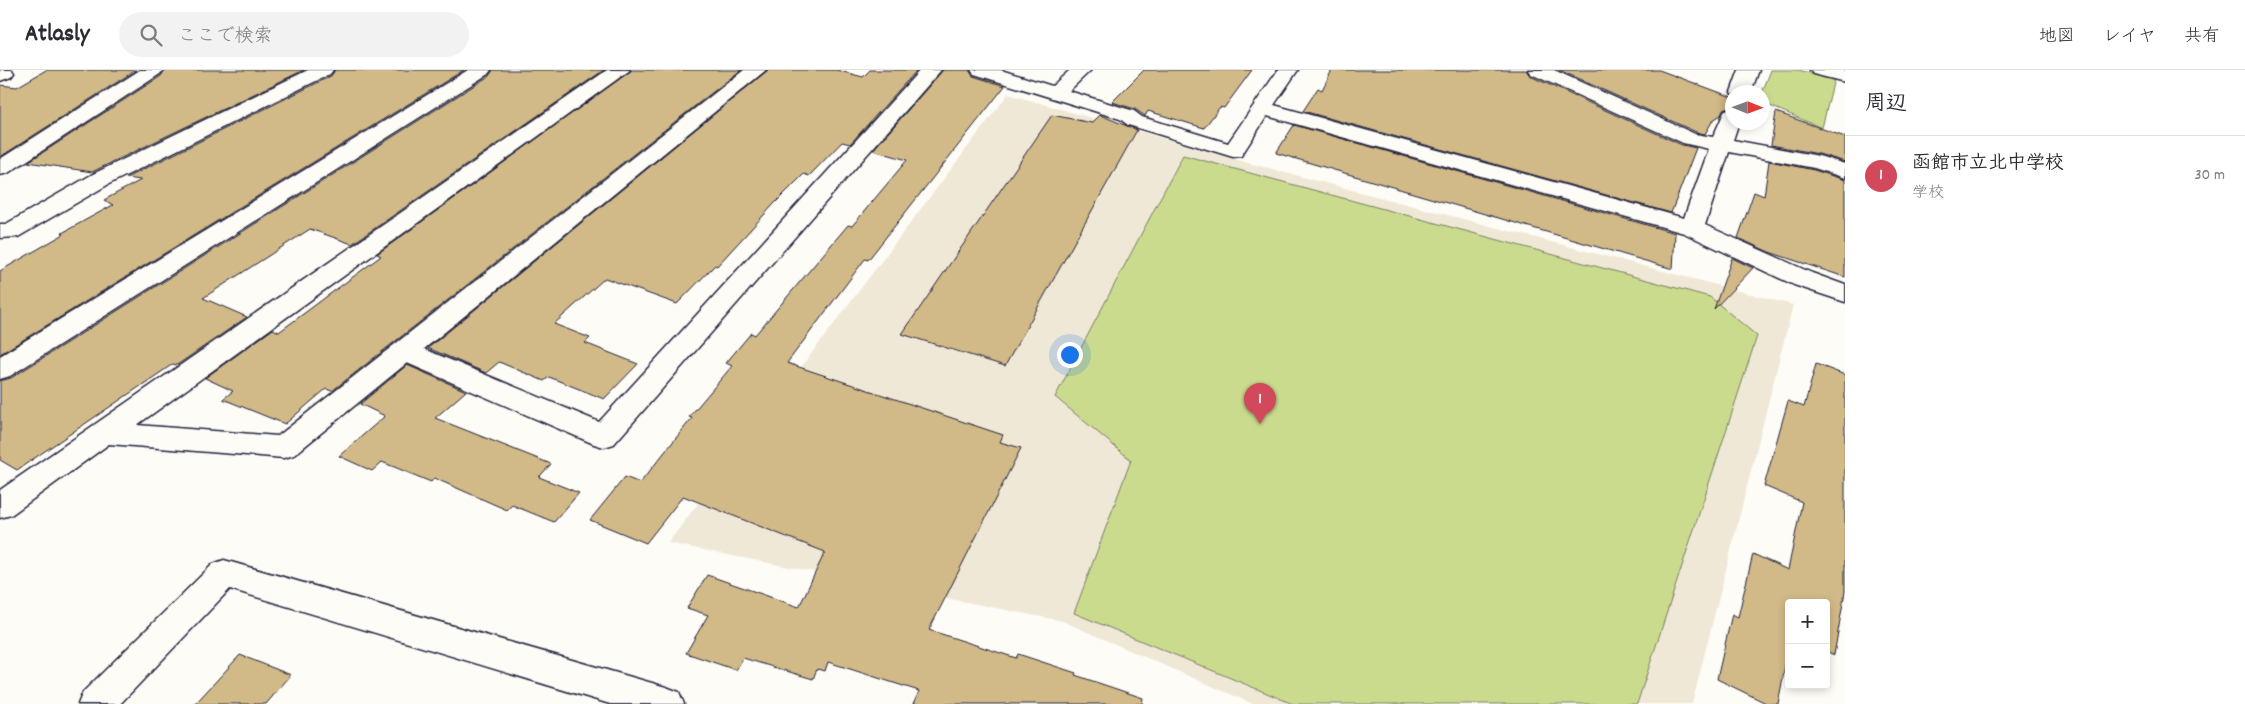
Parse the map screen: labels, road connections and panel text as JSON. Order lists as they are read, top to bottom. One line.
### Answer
{"north":"right","page":{"header":"Atlasly","search":"ここで検索","nav":["地図","レイヤ","共有"],"heading":"周辺","list":[{"mark":"1","name":"函館市立北中学校","note":"学校","value":"30 m"}],"pins":"1","map_buttons":["+","−"]}}
